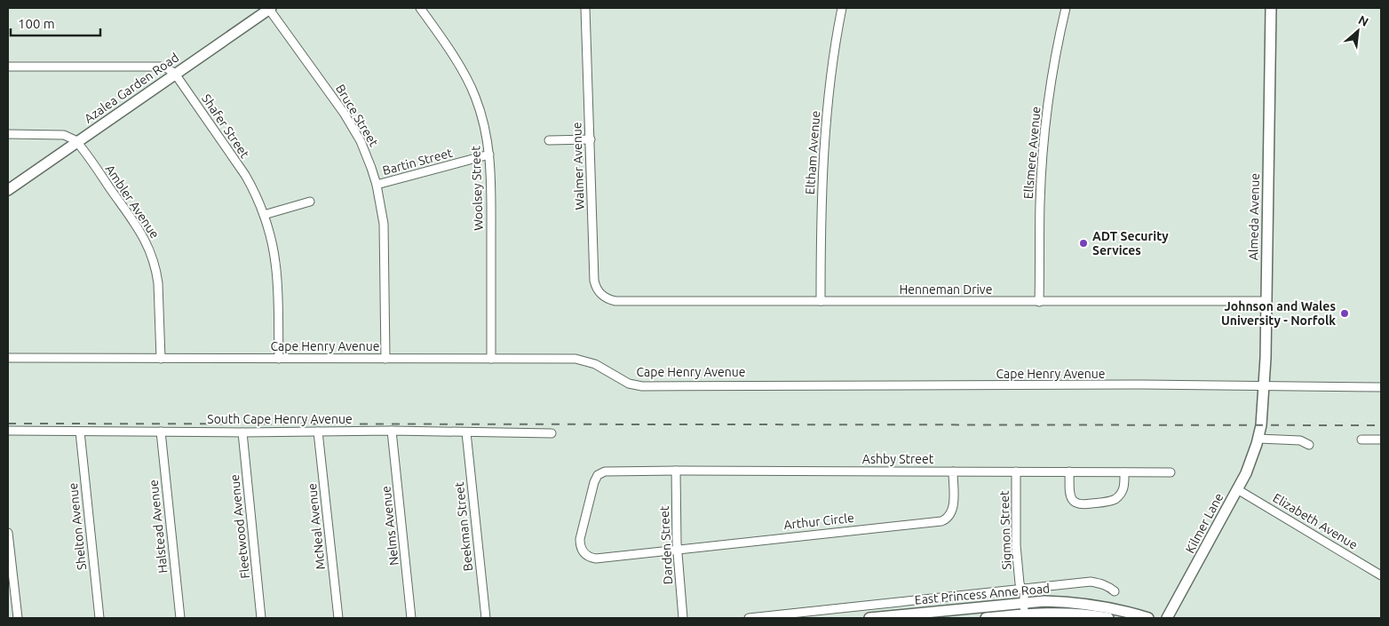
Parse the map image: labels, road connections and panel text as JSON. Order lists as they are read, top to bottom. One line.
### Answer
{"streets":{"main road":["Azalea Garden Road","Almeda Avenue","Kilmer Lane","East Princess Anne Road"],"street":["Bruce Street","Shafer Street","Eltham Avenue","Ellsmere Avenue","Bartin Street","Walmer Avenue","Woolsey Street","Ambler Avenue","Henneman Drive","Cape Henry Avenue","South Cape Henry Avenue","Ashby Street","Arthur Circle","Elizabeth Avenue","Nelms Avenue","Shelton Avenue","Halstead Avenue","Fleetwood Avenue","McNeal Avenue","Beekman Street","Sigmon Street","Darden Street"]},"crossings":[["Azalea Garden Road","Bruce Street"],["Azalea Garden Road","Shafer Street"],["Azalea Garden Road","Ambler Avenue"],["Bruce Street","Bartin Street"],["Bruce Street","Cape Henry Avenue"],["Shafer Street","Cape Henry Avenue"],["Eltham Avenue","Henneman Drive"],["Ellsmere Avenue","Henneman Drive"],["Bartin Street","Woolsey Street"],["Walmer Avenue","Henneman Drive"],["Woolsey Street","Cape Henry Avenue"],["Ambler Avenue","Cape Henry Avenue"],["Almeda Avenue","Henneman Drive"],["Almeda Avenue","Cape Henry Avenue"],["Almeda Avenue","Kilmer Lane"],["South Cape Henry Avenue","Nelms Avenue"],["South Cape Henry Avenue","Shelton Avenue"],["South Cape Henry Avenue","Halstead Avenue"],["South Cape Henry Avenue","Fleetwood Avenue"],["South Cape Henry Avenue","McNeal Avenue"],["South Cape Henry Avenue","Beekman Street"],["Ashby Street","Arthur Circle"],["Ashby Street","Sigmon Street"],["Ashby Street","Darden Street"],["Arthur Circle","Darden Street"],["Elizabeth Avenue","Kilmer Lane"],["Sigmon Street","East Princess Anne Road"]],"places":["ADT Security Services","Johnson and Wales University - Norfolk"],"scale_bar":"100 m","north":"top right"}
